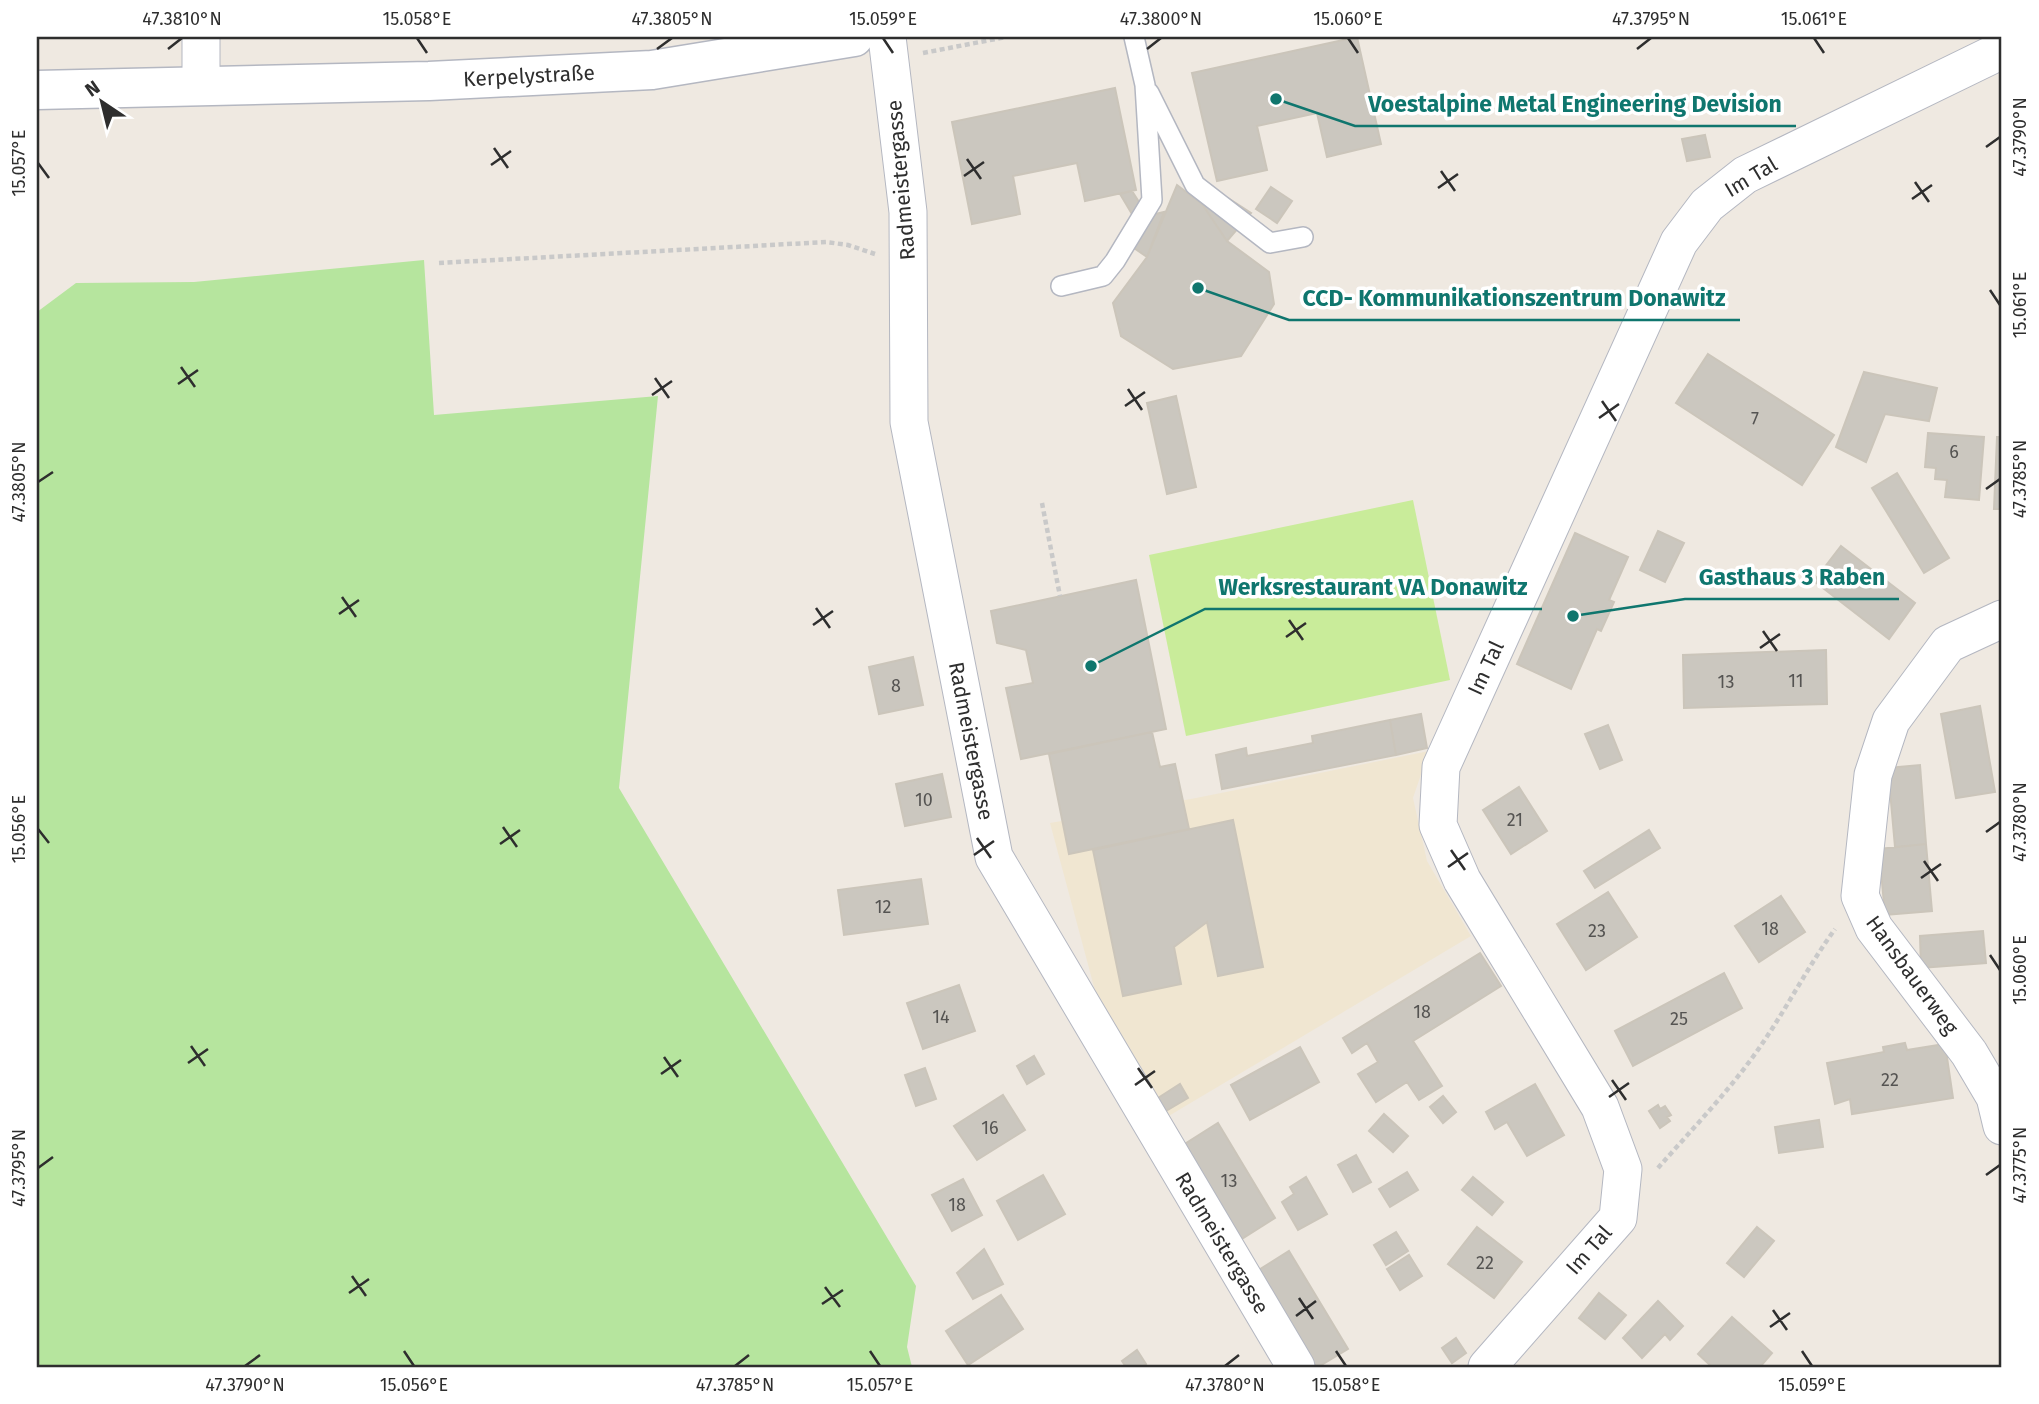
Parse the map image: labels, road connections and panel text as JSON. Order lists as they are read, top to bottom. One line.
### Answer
{"streets":{"main road":["Kerpelystraße"],"street":["Im Tal","Radmeistergasse","Hansbauerweg"]},"places":["Voestalpine Metal Engineering Devision","CCD- Kommunikationszentrum Donawitz","Gasthaus 3 Raben","Werksrestaurant VA Donawitz"],"house_numbers":["7","6","11","13","8","10","21","12","18","23","18","14","25","22","16","13","18","22"],"north":"top left","coordinates":["47.3810°N","15.058°E","47.3805°N","15.059°E","47.3800°N","15.060°E","47.3795°N","15.061°E","47.3790°N","15.057°E","47.3785°N","47.3780°N","15.056°E","47.3775°N"]}
